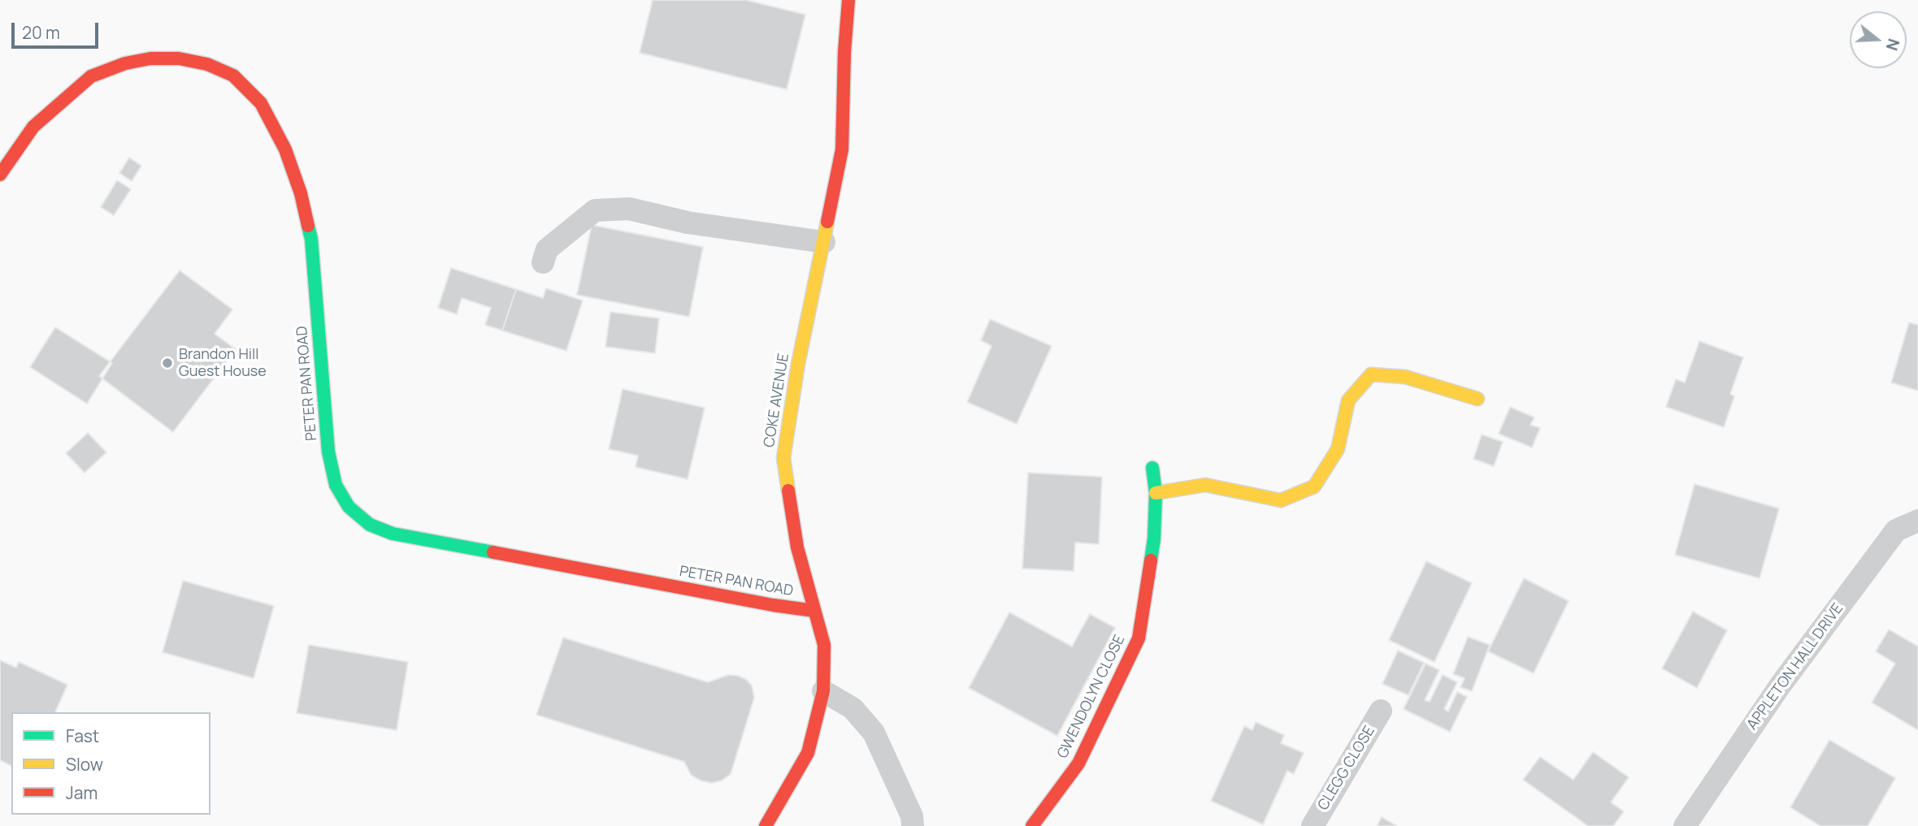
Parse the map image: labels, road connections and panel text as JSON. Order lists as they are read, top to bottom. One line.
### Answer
{"streets":{"street":["PETER PAN ROAD","COKE AVENUE","APPLETON HALL DRIVE","GWENDOLYN CLOSE","CLEGG CLOSE"]},"crossings":[["PETER PAN ROAD","COKE AVENUE"]],"places":["Brandon Hill Guest House"],"legend":["Fast","Slow","Jam"],"scale_bar":"20 m","north":"right"}
